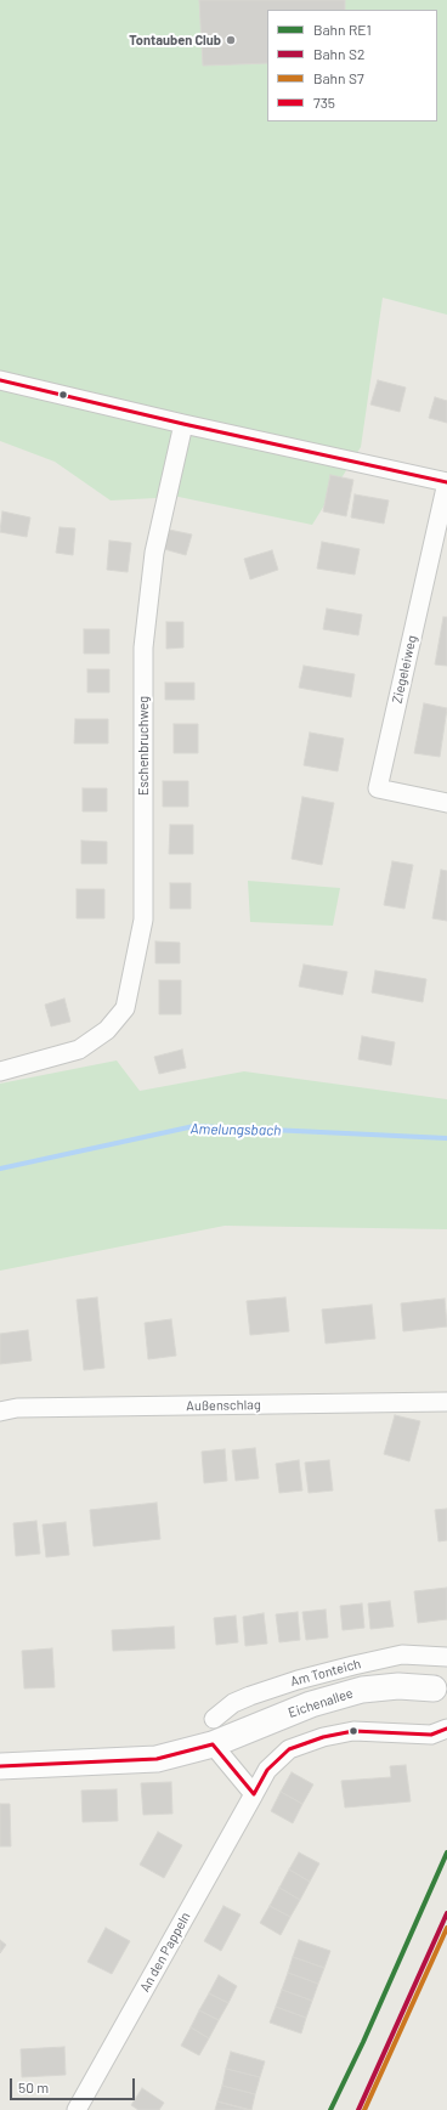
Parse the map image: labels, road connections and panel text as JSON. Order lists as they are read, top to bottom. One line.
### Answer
{"streets":{"street":["Ziegeleiweg","Eschenbruchweg","Außenschlag","Am Tonteich","Eichenallee","An den Pappeln"]},"water":["Amelungsbach"],"places":["Tontauben Club"],"lines":["transit line 735","rail line RE1","rail line S2","rail line S7"],"legend":["Bahn RE1","Bahn S2","Bahn S7","735"],"scale_bar":"50 m"}
